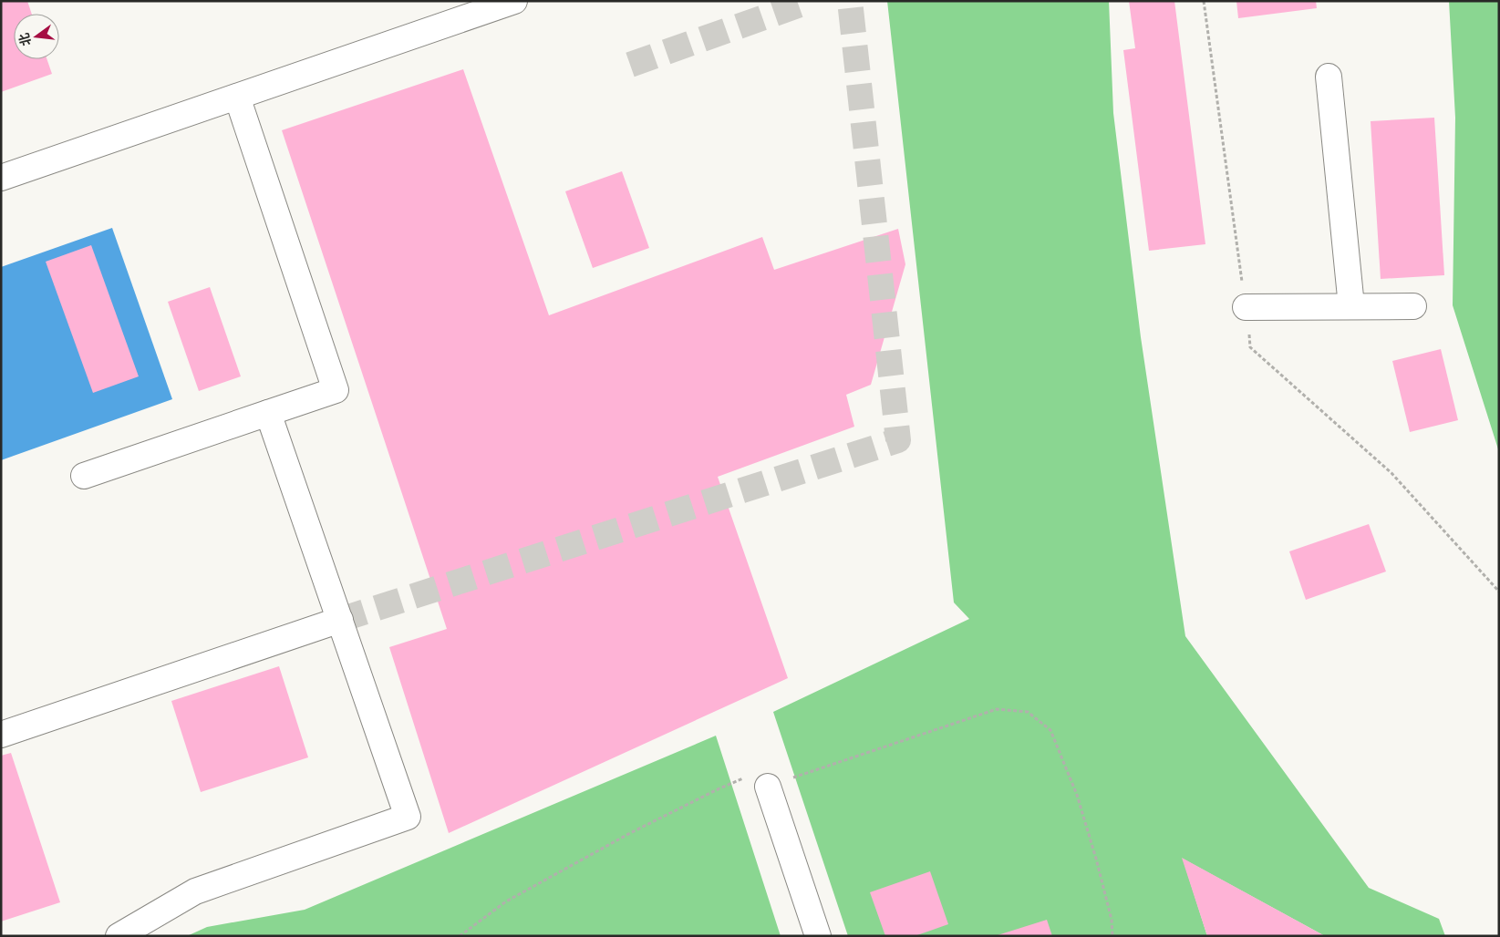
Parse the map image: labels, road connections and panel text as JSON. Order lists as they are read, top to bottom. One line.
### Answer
{"north":"left"}
